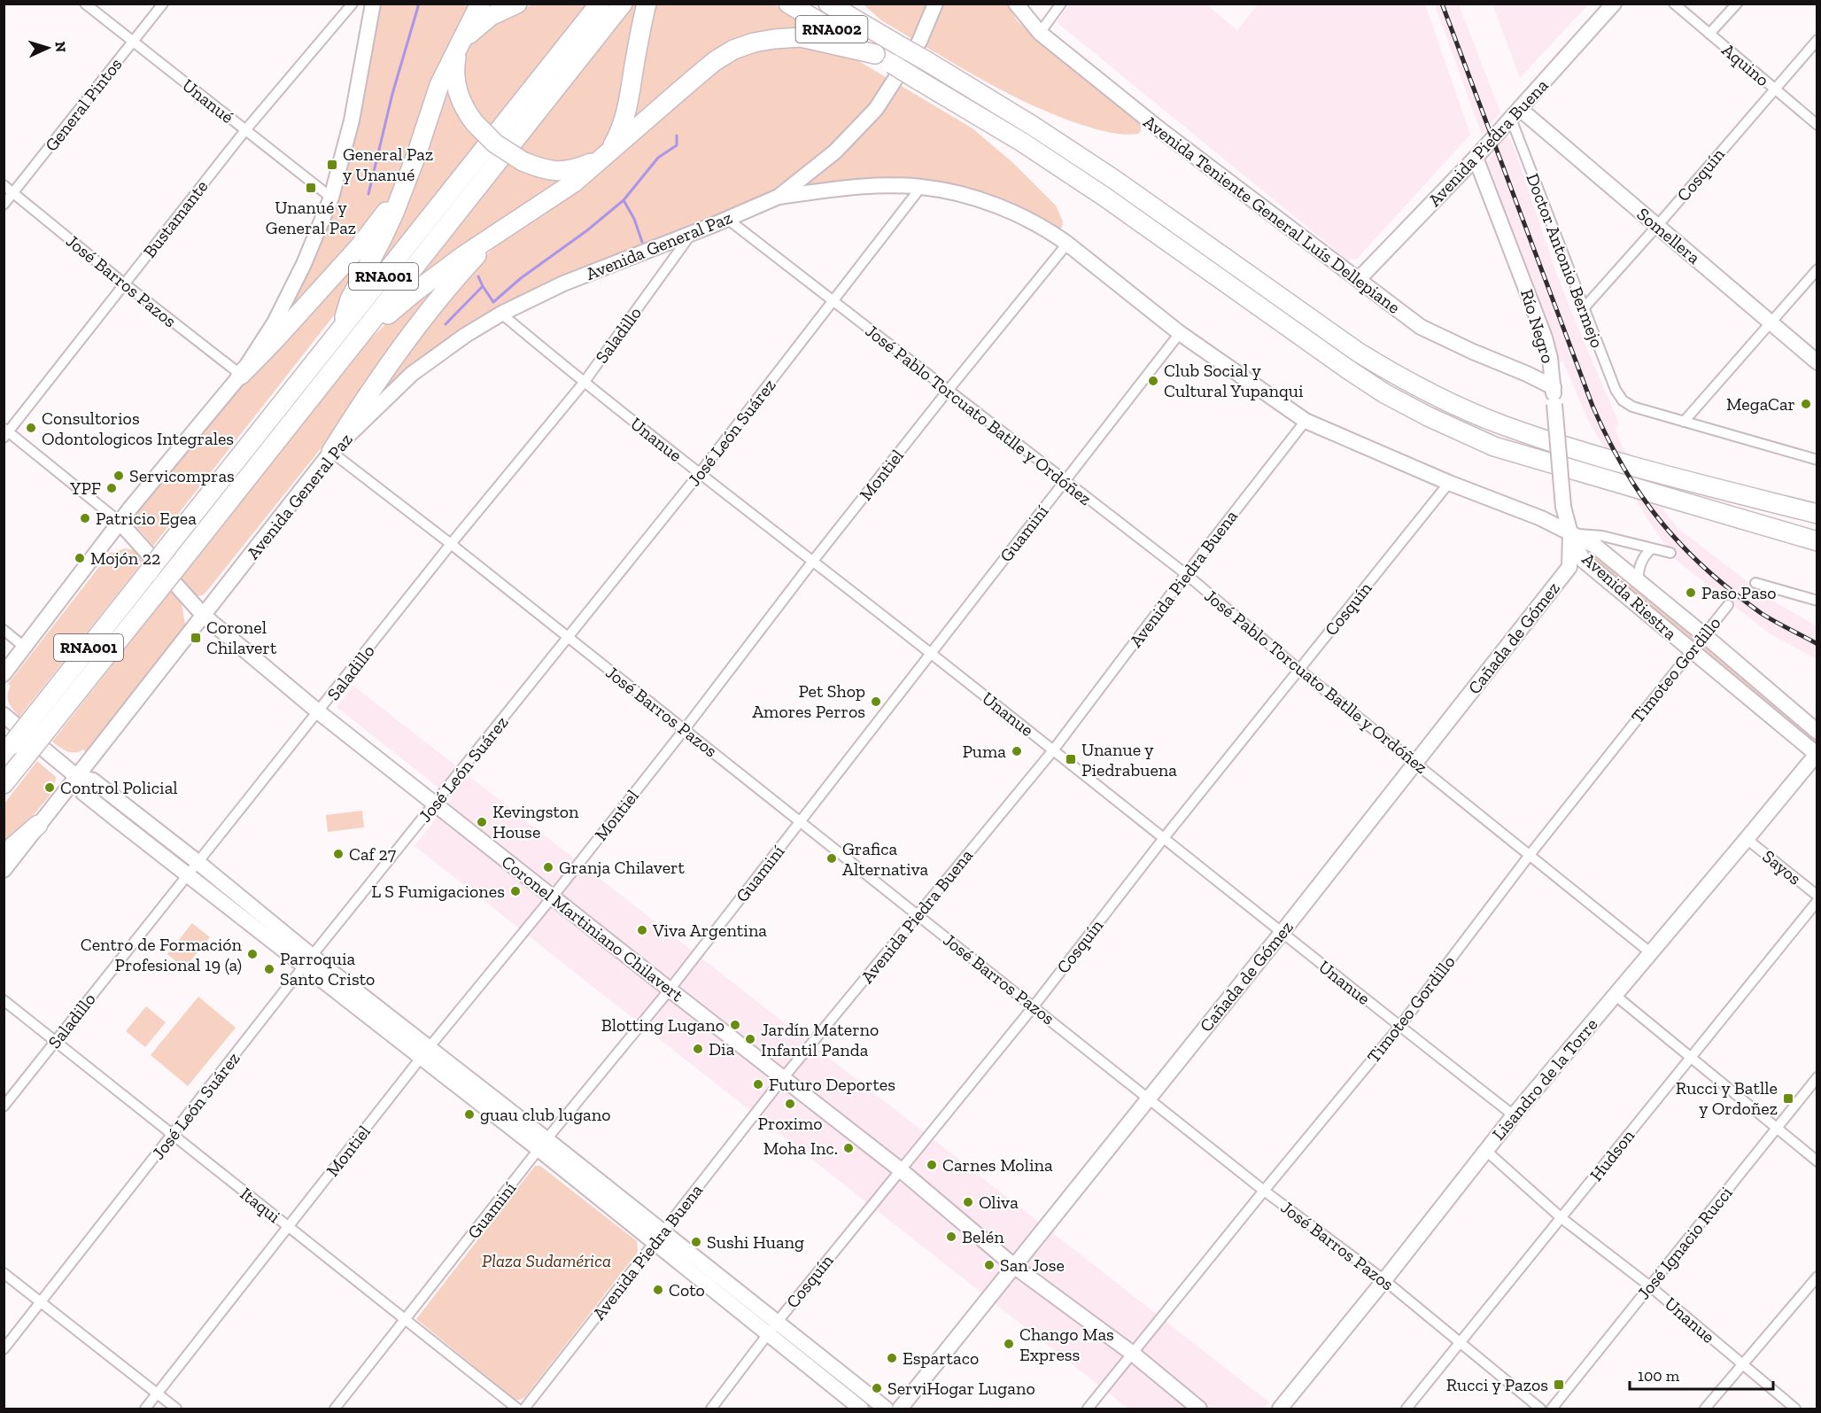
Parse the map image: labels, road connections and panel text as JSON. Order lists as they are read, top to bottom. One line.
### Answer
{"streets":{"highway":["RNA002","RNA001"],"street":["Aquino","Unanué","General Pintos","Avenida Piedra Buena","Cosquín","Avenida Teniente General Luís Dellepiane","Bustamante","Somellera","Avenida General Paz","Doctor Antonio Bermejo","José Barros Pazos","Río Negro","Saladillo","José Pablo Torcuato Batlle y Ordóñez","José León Suárez","Unanue","Montiel","Guaminí","Avenida Riestra","Cañada de Gómez","Timoteo Gordillo","Sayos","Coronel Martiniano Chilavert","Lisandro de la Torre","Hudson","Itaqui","José Ignacio Rucci"]},"crossings":[["Aquino","Cosquín"],["Unanué","General Pintos"],["Unanué","Bustamante"],["General Pintos","José Barros Pazos"],["Avenida Piedra Buena","Avenida Teniente General Luís Dellepiane"],["Avenida Piedra Buena","Somellera"],["Avenida Piedra Buena","Doctor Antonio Bermejo"],["Avenida Piedra Buena","José Barros Pazos"],["Avenida Piedra Buena","Río Negro"],["Avenida Piedra Buena","José Pablo Torcuato Batlle y Ordóñez"],["Avenida Piedra Buena","Unanue"],["Avenida Piedra Buena","Coronel Martiniano Chilavert"],["Cosquín","Somellera"],["Cosquín","Doctor Antonio Bermejo"],["Cosquín","José Barros Pazos"],["Cosquín","José Pablo Torcuato Batlle y Ordóñez"],["Cosquín","Unanue"],["Cosquín","Coronel Martiniano Chilavert"],["Avenida Teniente General Luís Dellepiane","Río Negro"],["Bustamante","José Barros Pazos"],["Bustamante","Coronel Martiniano Chilavert"],["Somellera","Doctor Antonio Bermejo"],["Avenida General Paz","José Barros Pazos"],["Avenida General Paz","Saladillo"],["Avenida General Paz","José Pablo Torcuato Batlle y Ordóñez"],["Avenida General Paz","Unanue"],["Avenida General Paz","Coronel Martiniano Chilavert"],["José Barros Pazos","Saladillo"],["José Barros Pazos","José León Suárez"],["José Barros Pazos","Montiel"],["José Barros Pazos","Guaminí"],["José Barros Pazos","Cañada de Gómez"],["José Barros Pazos","Timoteo Gordillo"],["José Barros Pazos","Lisandro de la Torre"],["José Barros Pazos","Hudson"],["Río Negro","Avenida Riestra"],["Río Negro","Cañada de Gómez"],["Saladillo","Unanue"],["Saladillo","Coronel Martiniano Chilavert"],["Saladillo","Itaqui"],["José Pablo Torcuato Batlle y Ordóñez","José León Suárez"],["José Pablo Torcuato Batlle y Ordóñez","Montiel"],["José Pablo Torcuato Batlle y Ordóñez","Guaminí"],["José Pablo Torcuato Batlle y Ordóñez","Cañada de Gómez"],["José Pablo Torcuato Batlle y Ordóñez","Timoteo Gordillo"],["José Pablo Torcuato Batlle y Ordóñez","Lisandro de la Torre"],["José León Suárez","Unanue"],["José León Suárez","Coronel Martiniano Chilavert"],["José León Suárez","Itaqui"],["Unanue","Montiel"],["Unanue","Guaminí"],["Unanue","Cañada de Gómez"],["Unanue","Timoteo Gordillo"],["Unanue","Lisandro de la Torre"],["Unanue","Hudson"],["Unanue","José Ignacio Rucci"],["Montiel","Coronel Martiniano Chilavert"],["Montiel","Itaqui"],["Guaminí","Coronel Martiniano Chilavert"],["Guaminí","Itaqui"],["Avenida Riestra","Cañada de Gómez"],["Avenida Riestra","Timoteo Gordillo"],["Avenida Riestra","Lisandro de la Torre"],["Cañada de Gómez","Coronel Martiniano Chilavert"],["Timoteo Gordillo","Coronel Martiniano Chilavert"],["Sayos","Lisandro de la Torre"]],"parks":["Plaza Sudamérica"],"places":{"transit":["General Paz y Unanué","Unanué y General Paz","Coronel Chilavert","Unanue y Piedrabuena","Rucci y Batlle y Ordoñez","Rucci y Pazos"],"other":["Club Social y Cultural Yupanqui","MegaCar","Consultorios Odontologicos Integrales","Servicompras","YPF","Patricio Egea","Mojón 22","Paso Paso","Pet Shop Amores Perros","Puma","Control Policial","Kevingston House","Caf 27","Grafica Alternativa","Granja Chilavert","L S Fumigaciones","Viva Argentina","Centro de Formación Profesional 19 (a)","Parroquia Santo Cristo","Blotting Lugano","Jardín Materno Infantil Panda","Dia","Futuro Deportes","Proximo","guau club lugano","Moha Inc.","Carnes Molina","Oliva","Belén","Sushi Huang","San Jose","Coto","Chango Mas Express","Espartaco","ServiHogar Lugano"]},"scale_bar":"100 m","north":"right"}
